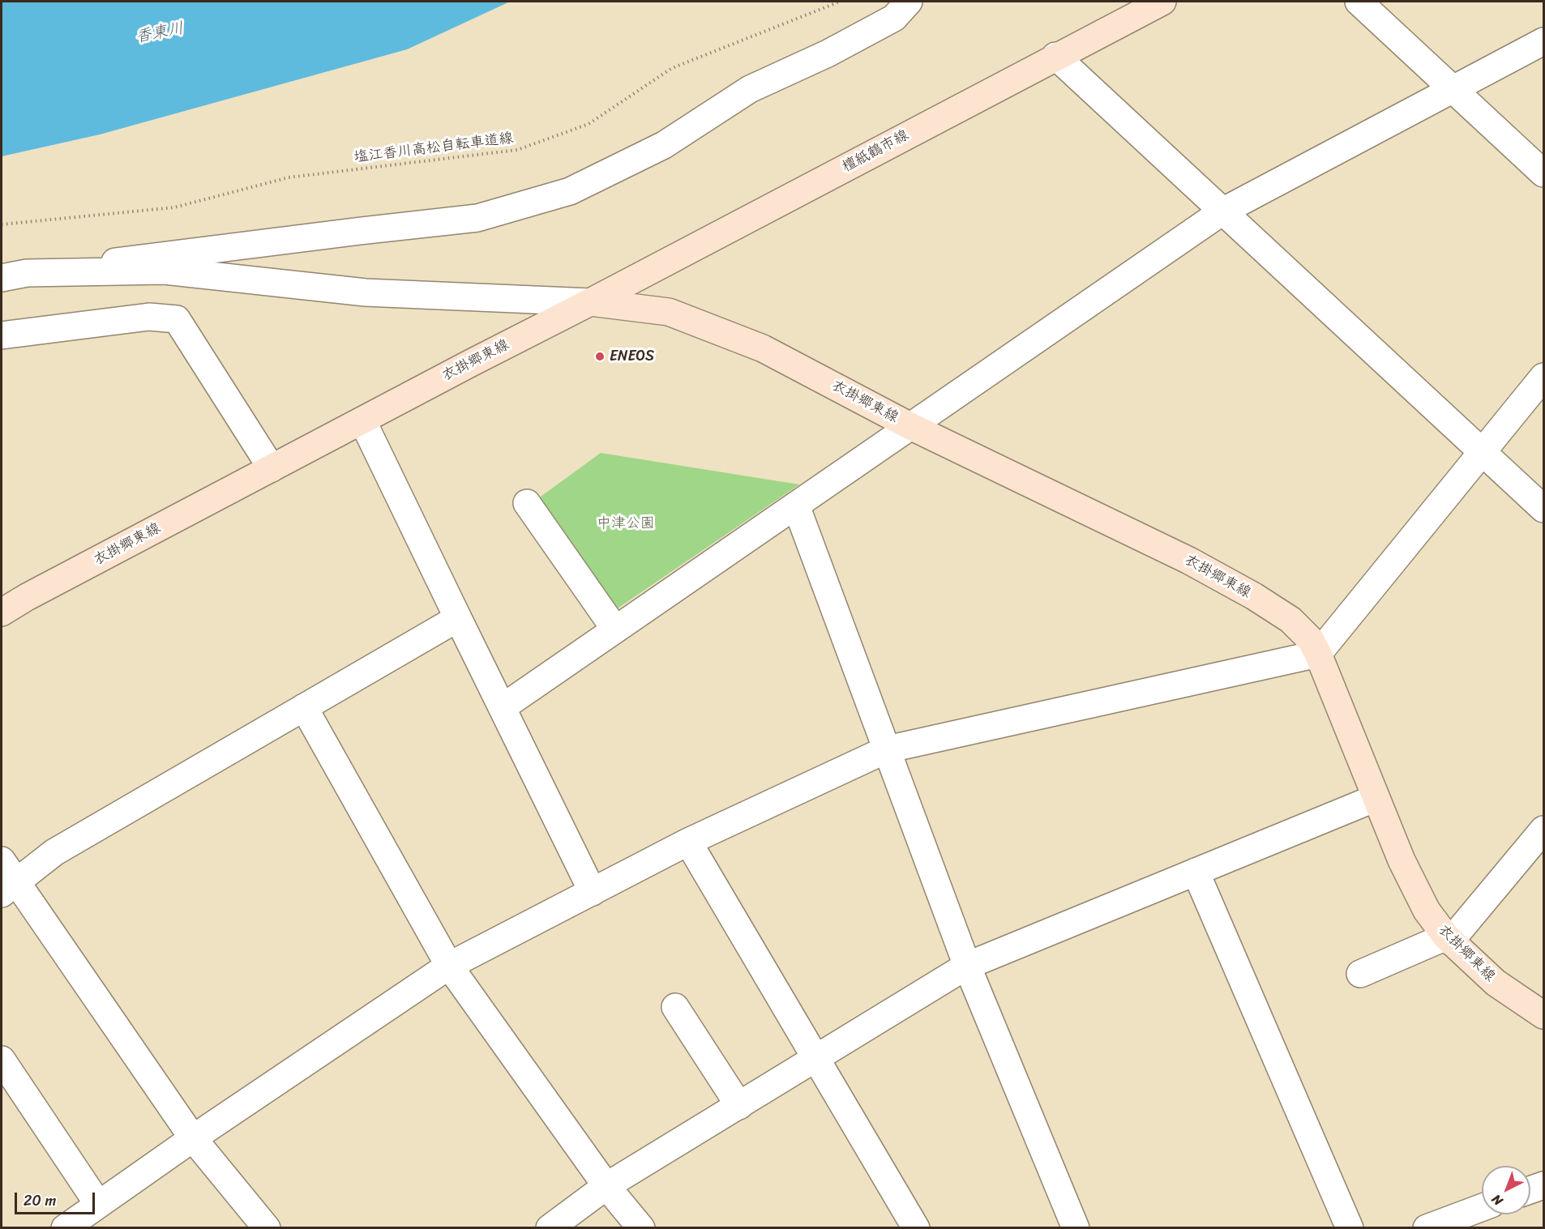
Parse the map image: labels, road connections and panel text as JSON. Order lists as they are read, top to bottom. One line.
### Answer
{"streets":{"main road":["檀紙鶴市線","衣掛郷東線"],"path":["塩江香川高松自転車道線"]},"crossings":[["檀紙鶴市線","衣掛郷東線"]],"water":["香東川"],"parks":["中津公園"],"places":["ENEOS"],"scale_bar":"20 m","north":"bottom left"}
